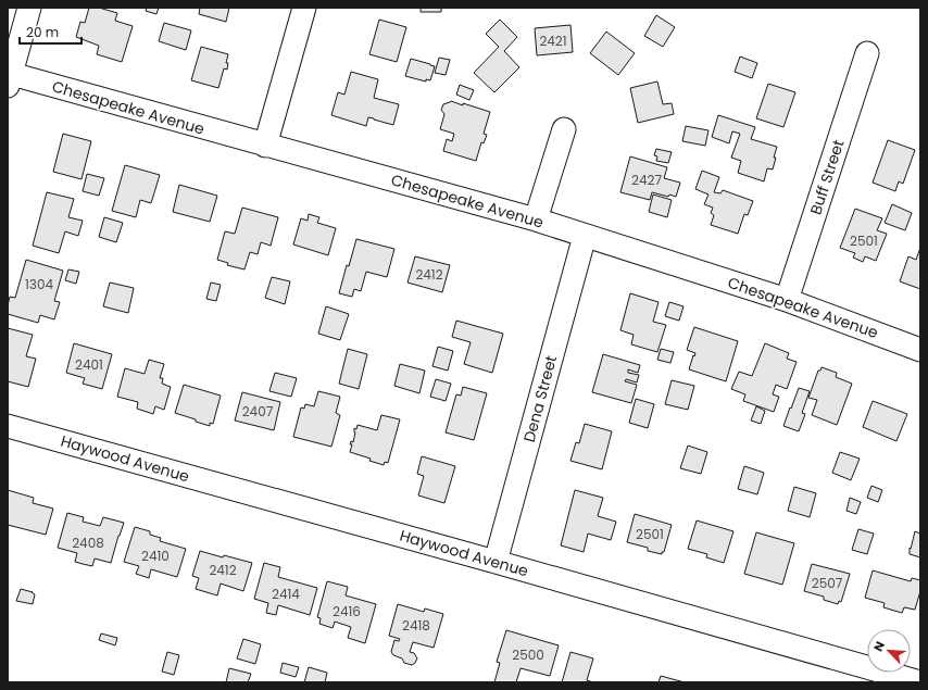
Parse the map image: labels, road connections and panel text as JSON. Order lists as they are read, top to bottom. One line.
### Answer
{"streets":{"street":["Chesapeake Avenue","Buff Street","Dena Street","Haywood Avenue"]},"crossings":[["Chesapeake Avenue","Buff Street"],["Chesapeake Avenue","Dena Street"],["Dena Street","Haywood Avenue"]],"house_numbers":["2421","2427","2501","2412","1304","2401","2407","2501","2408","2410","2412","2507","2414","2416","2418","2500"],"scale_bar":"20 m","north":"top left"}
